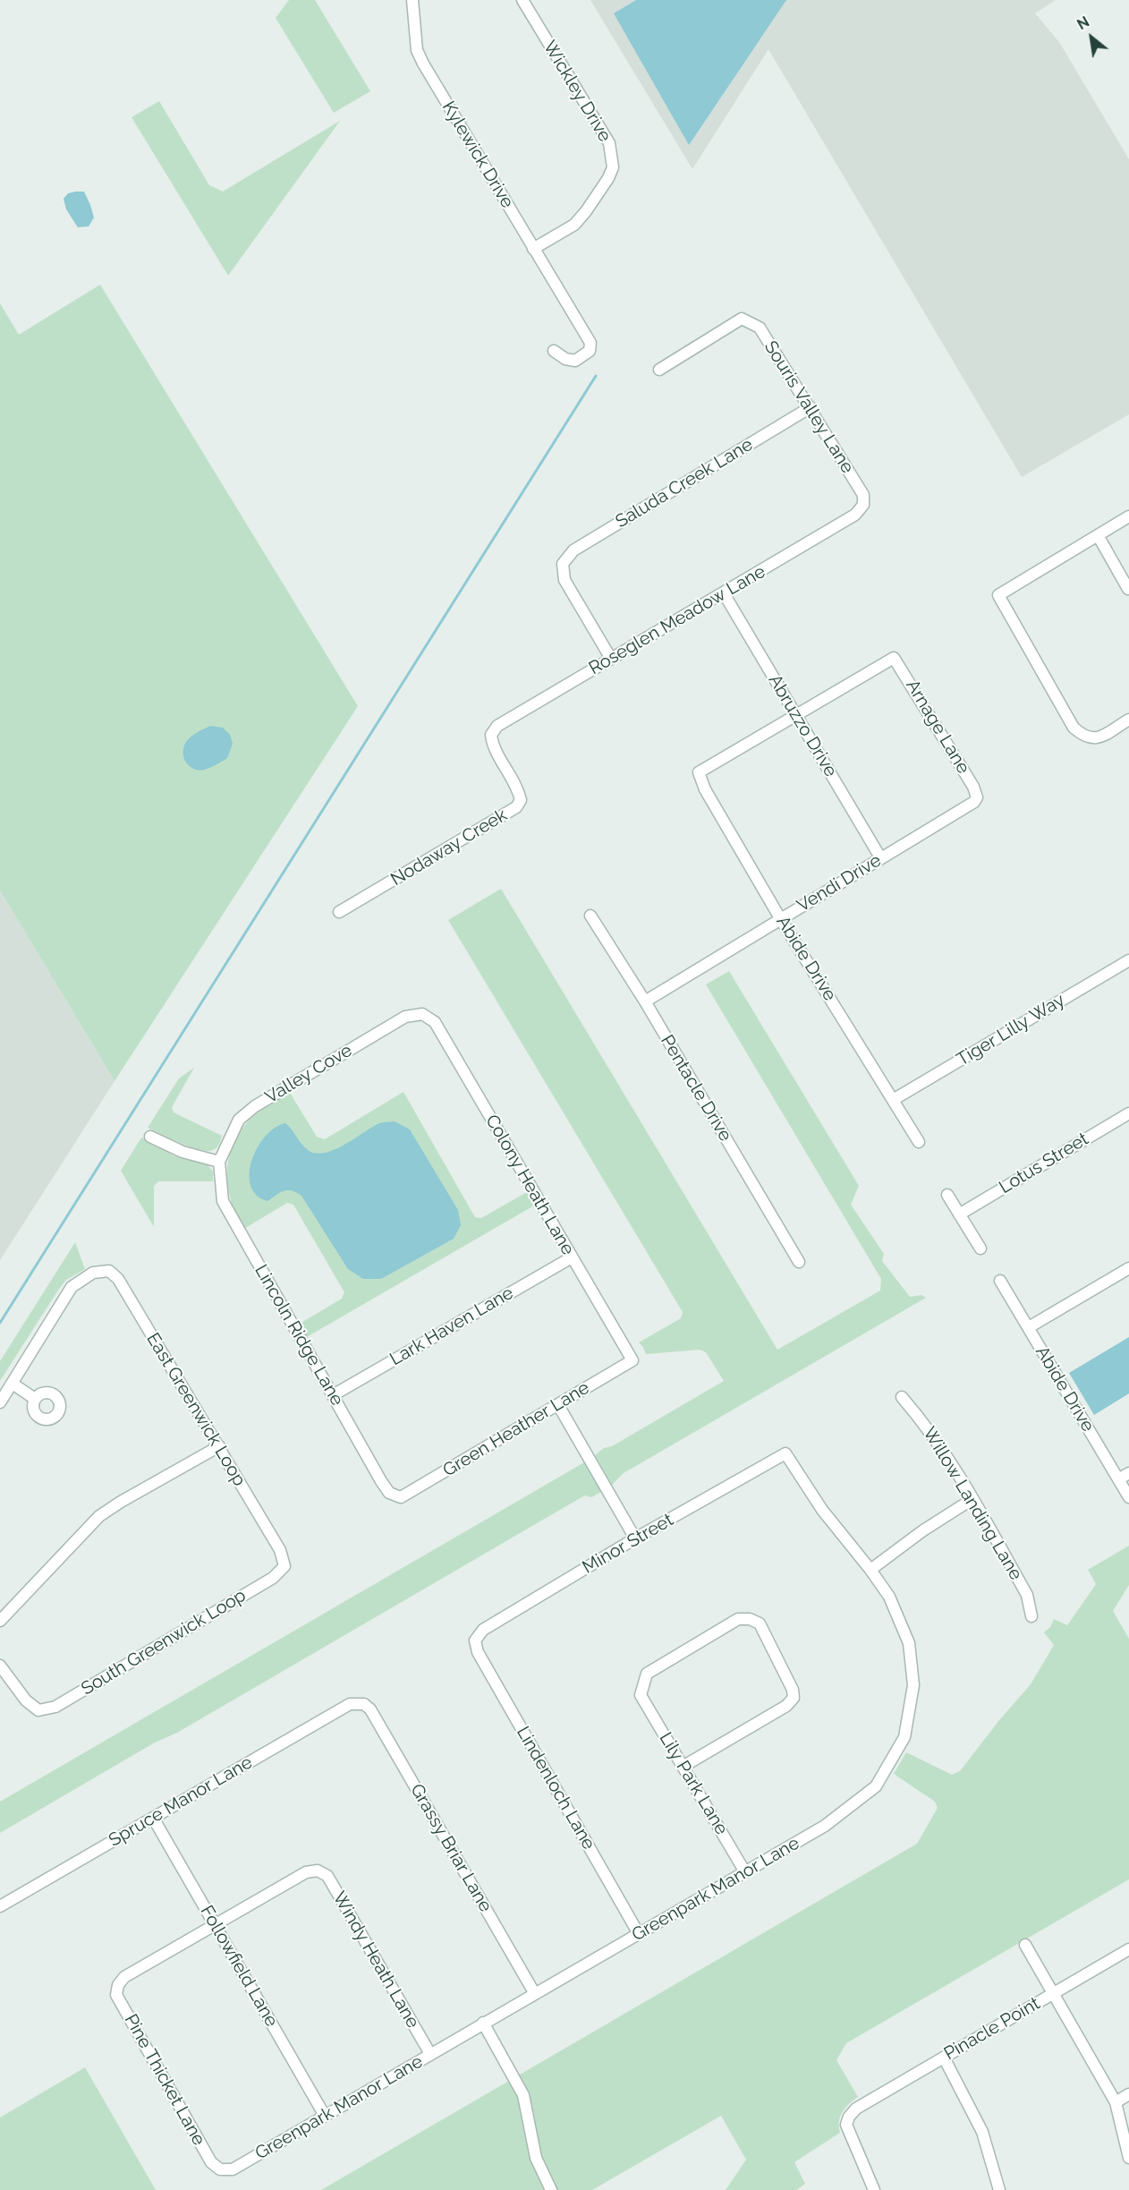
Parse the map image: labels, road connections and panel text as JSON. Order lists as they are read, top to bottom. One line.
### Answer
{"streets":{"street":["Wickley Drive","Kylewick Drive","Souris Valley Lane","Saluda Creek Lane","Roseglen Meadow Lane","Abruzzo Drive","Arnage Lane","Nodaway Creek","Vendi Drive","Abide Drive","Tiger Lilly Way","Valley Cove","Pentacle Drive","Lotus Street","Colony Heath Lane","Lark Haven Lane","Lincoln Ridge Lane","East Greenwick Loop","Green Heather Lane","Willow Landing Lane","Minor Street","South Greenwick Loop","Lily Park Lane","Lindenloch Lane","Spruce Manor Lane","Grassy Briar Lane","Greenpark Manor Lane","Windy Heath Lane","Followfield Lane","Pinacle Point","Pine Thicket Lane"]},"crossings":[["Wickley Drive","Kylewick Drive"],["Souris Valley Lane","Saluda Creek Lane"],["Souris Valley Lane","Roseglen Meadow Lane"],["Saluda Creek Lane","Roseglen Meadow Lane"],["Roseglen Meadow Lane","Abruzzo Drive"],["Roseglen Meadow Lane","Nodaway Creek"],["Abruzzo Drive","Arnage Lane"],["Abruzzo Drive","Vendi Drive"],["Abruzzo Drive","Abide Drive"],["Arnage Lane","Vendi Drive"],["Arnage Lane","Abide Drive"],["Vendi Drive","Abide Drive"],["Vendi Drive","Pentacle Drive"],["Abide Drive","Tiger Lilly Way"],["Valley Cove","Colony Heath Lane"],["Valley Cove","Lincoln Ridge Lane"],["Colony Heath Lane","Lark Haven Lane"],["Colony Heath Lane","Green Heather Lane"],["Lark Haven Lane","Lincoln Ridge Lane"],["Lincoln Ridge Lane","Green Heather Lane"],["East Greenwick Loop","South Greenwick Loop"],["Minor Street","Lindenloch Lane"],["Minor Street","Greenpark Manor Lane"],["Lily Park Lane","Greenpark Manor Lane"],["Lindenloch Lane","Greenpark Manor Lane"],["Spruce Manor Lane","Grassy Briar Lane"],["Spruce Manor Lane","Followfield Lane"],["Grassy Briar Lane","Greenpark Manor Lane"],["Greenpark Manor Lane","Windy Heath Lane"],["Greenpark Manor Lane","Followfield Lane"],["Greenpark Manor Lane","Pine Thicket Lane"],["Windy Heath Lane","Followfield Lane"],["Windy Heath Lane","Pine Thicket Lane"],["Followfield Lane","Pine Thicket Lane"]],"north":"top left"}
